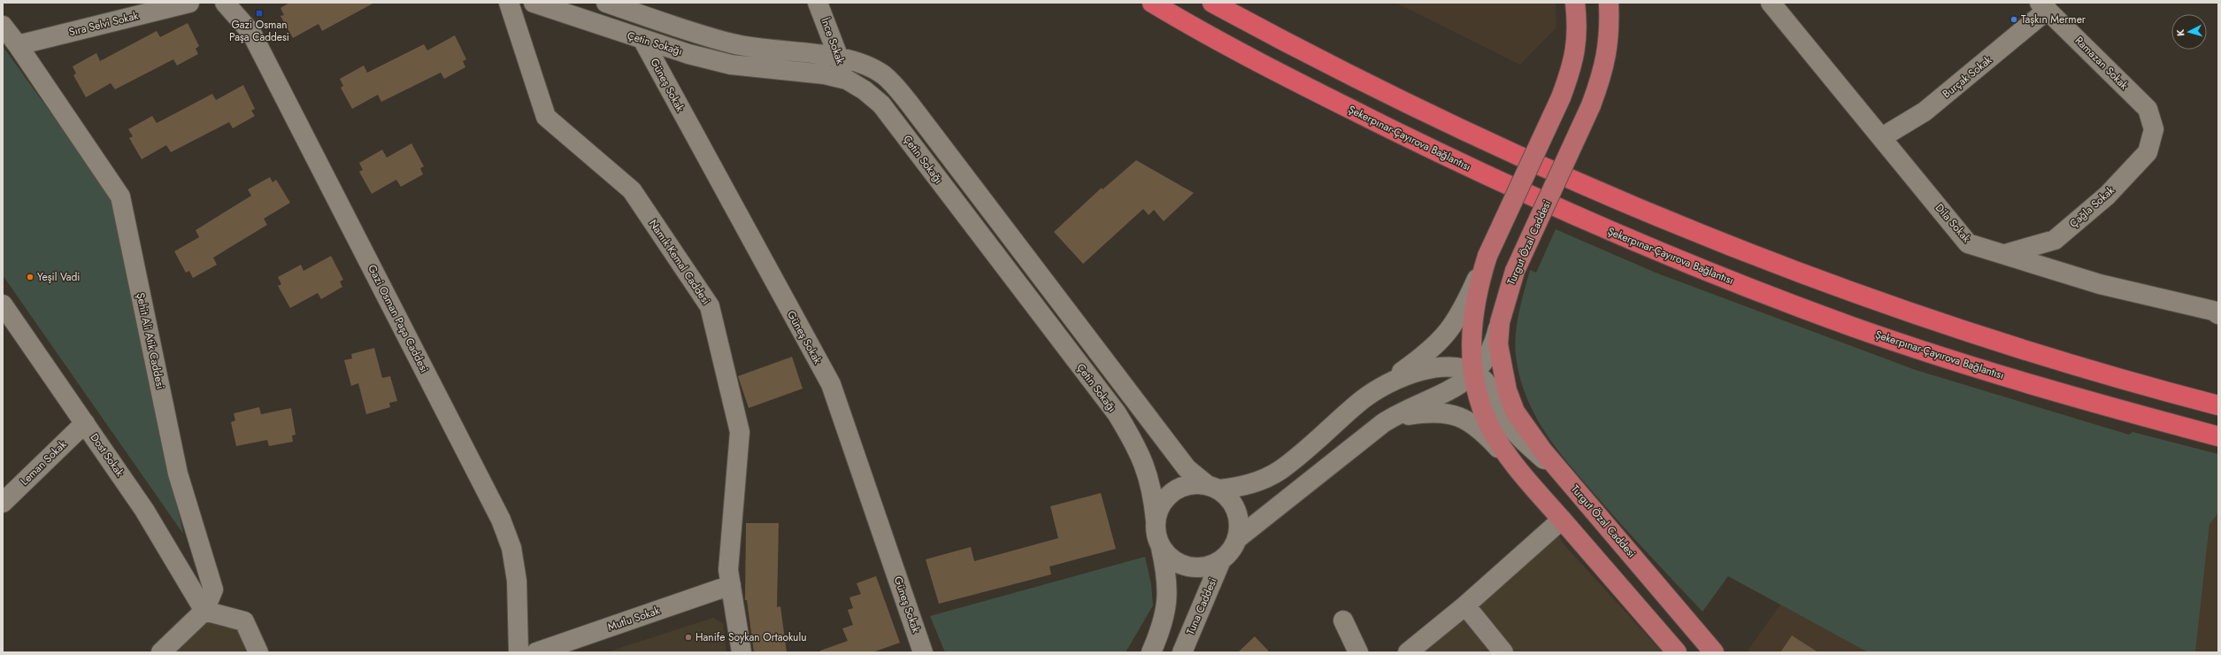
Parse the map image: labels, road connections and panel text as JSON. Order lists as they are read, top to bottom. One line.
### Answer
{"streets":{"highway":["Şekerpınar-Çayırova Bağlantısı"],"main road":["Turgut Özal Caddesi"],"street":["Sıra Selvi Sokak","İnce Sokak","Çetin Sokağı","Ramazan Sokak","Burçak Sokak","Güneş Sokak","Çağla Sokak","Dila Sokak","Namık Kemal Caddesi","Gazi Osman Paşa Caddesi","Şehit Ali Atik Caddesi","Dost Sokak","Leman Sokak","Tuna Caddesi","Mutlu Sokak"]},"crossings":[["Sıra Selvi Sokak","Şehit Ali Atik Caddesi"],["İnce Sokak","Çetin Sokağı"],["Çetin Sokağı","Güneş Sokak"],["Çetin Sokağı","Tuna Caddesi"],["Ramazan Sokak","Burçak Sokak"],["Ramazan Sokak","Çağla Sokak"],["Burçak Sokak","Dila Sokak"],["Çağla Sokak","Dila Sokak"],["Namık Kemal Caddesi","Mutlu Sokak"],["Şehit Ali Atik Caddesi","Dost Sokak"],["Dost Sokak","Leman Sokak"]],"places":{"transit":["Gazi Osman Paşa Caddesi"],"other":["Taşkın Mermer","Yeşil Vadi","Hanife Soykan Ortaokulu"]},"north":"left"}
